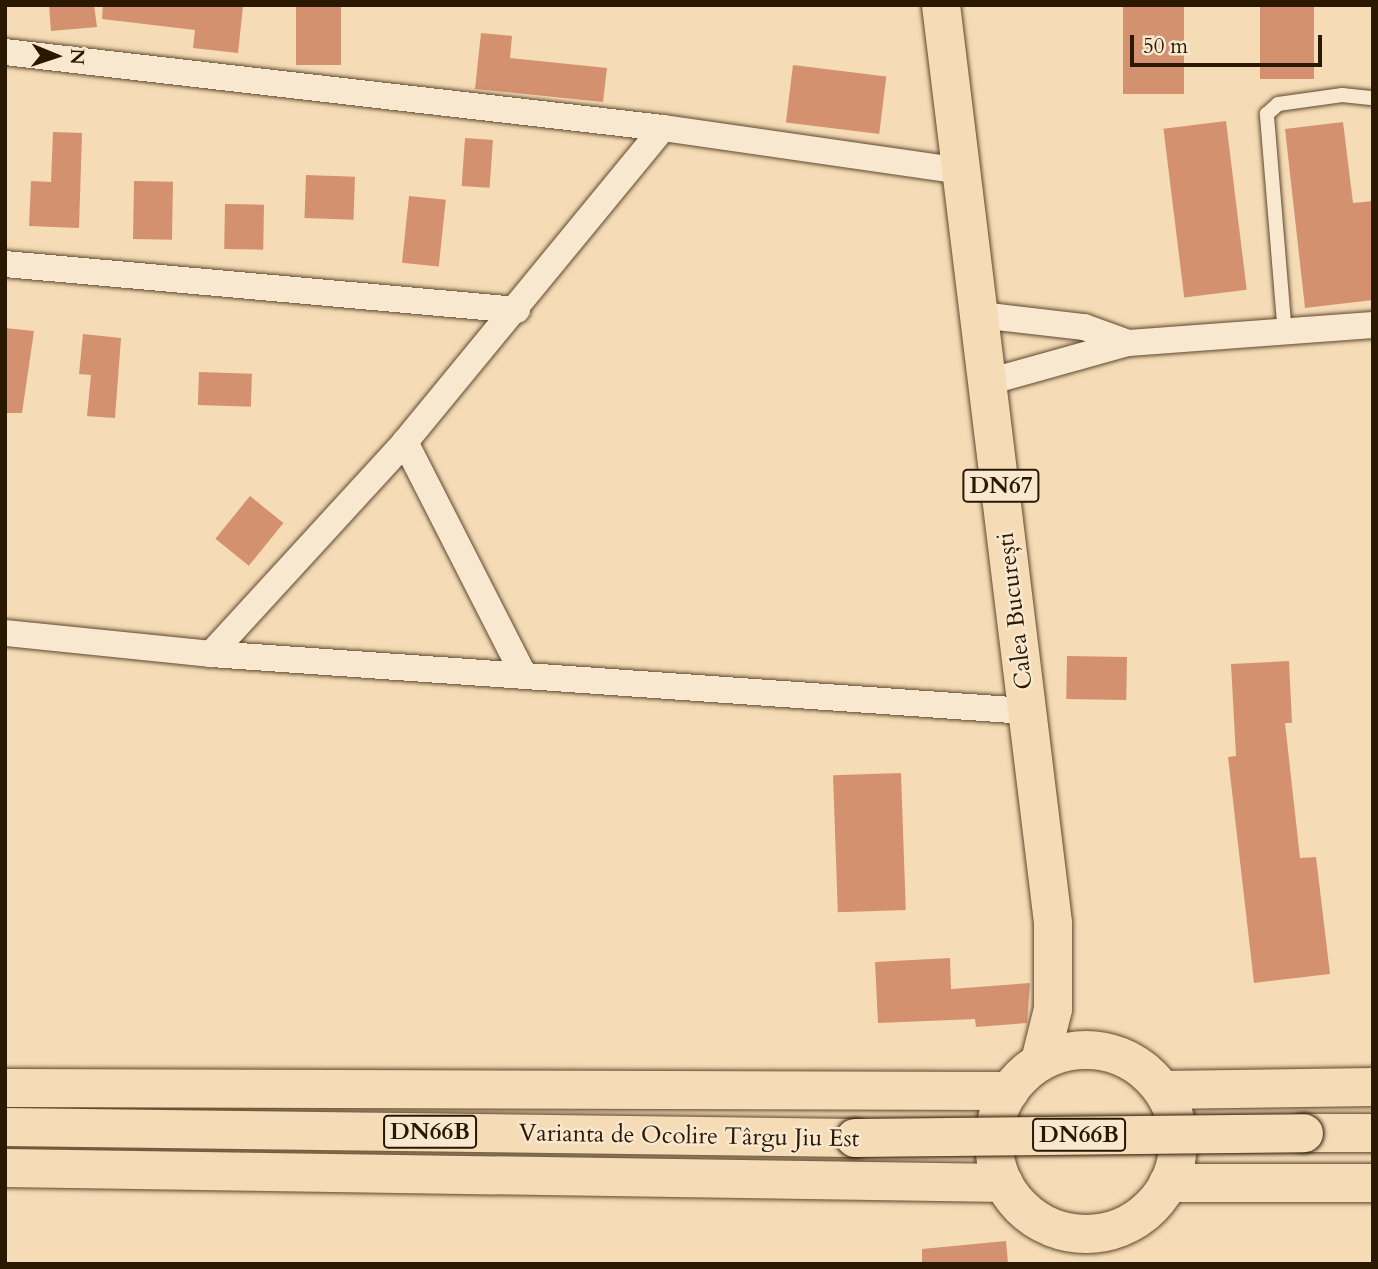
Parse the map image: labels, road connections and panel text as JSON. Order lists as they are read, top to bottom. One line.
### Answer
{"streets":{"main road":["DN67","Calea București","DN66B","Varianta de Ocolire Târgu Jiu Est"]},"scale_bar":"50 m","north":"right"}
